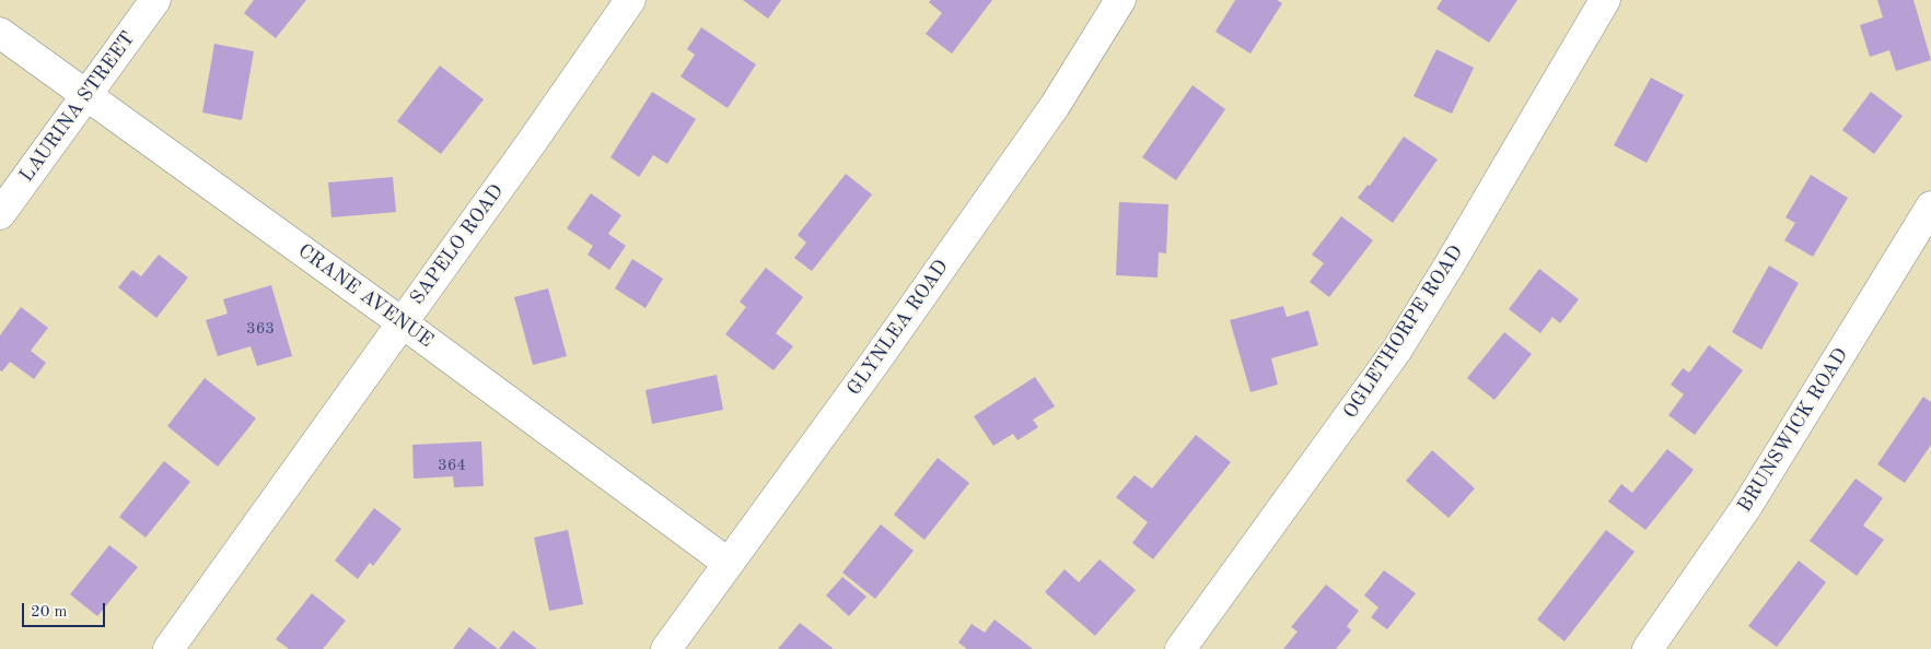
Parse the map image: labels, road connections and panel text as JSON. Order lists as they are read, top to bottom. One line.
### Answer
{"streets":{"street":["LAURINA STREET","SAPELO ROAD","CRANE AVENUE","GLYNLEA ROAD","OGLETHORPE ROAD","BRUNSWICK ROAD"]},"crossings":[["LAURINA STREET","CRANE AVENUE"],["SAPELO ROAD","CRANE AVENUE"],["CRANE AVENUE","GLYNLEA ROAD"]],"house_numbers":["363","364"],"scale_bar":"20 m"}
